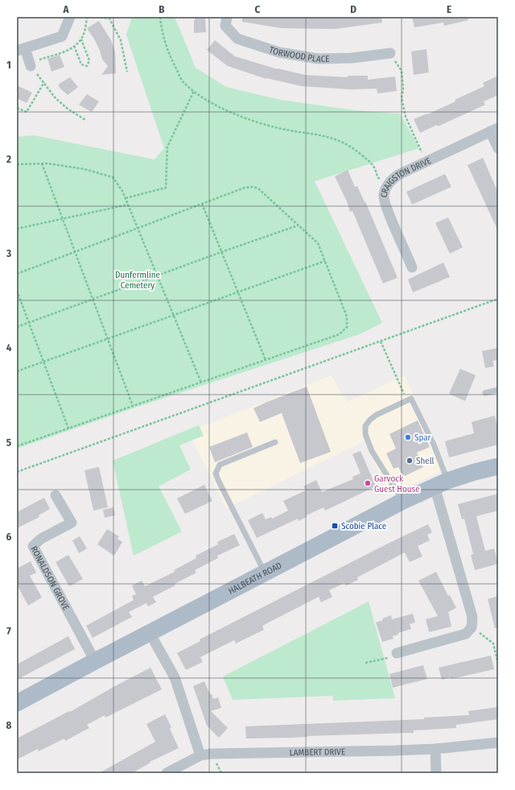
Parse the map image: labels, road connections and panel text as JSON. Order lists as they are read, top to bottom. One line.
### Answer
{"streets":{"main road":["HALBEATH ROAD"],"street":["TORWOOD PLACE","CRAIGSTON DRIVE","RONALDSON GROVE","LAMBERT DRIVE"]},"crossings":[["RONALDSON GROVE","HALBEATH ROAD"]],"parks":["Dunfermline Cemetery"],"places":{"other":["Spar","Shell","Garvock Guest House"],"transit":["Scobie Place"]},"grid":{"columns":["A","B","C","D","E"],"rows":["1","2","3","4","5","6","7","8"]}}
